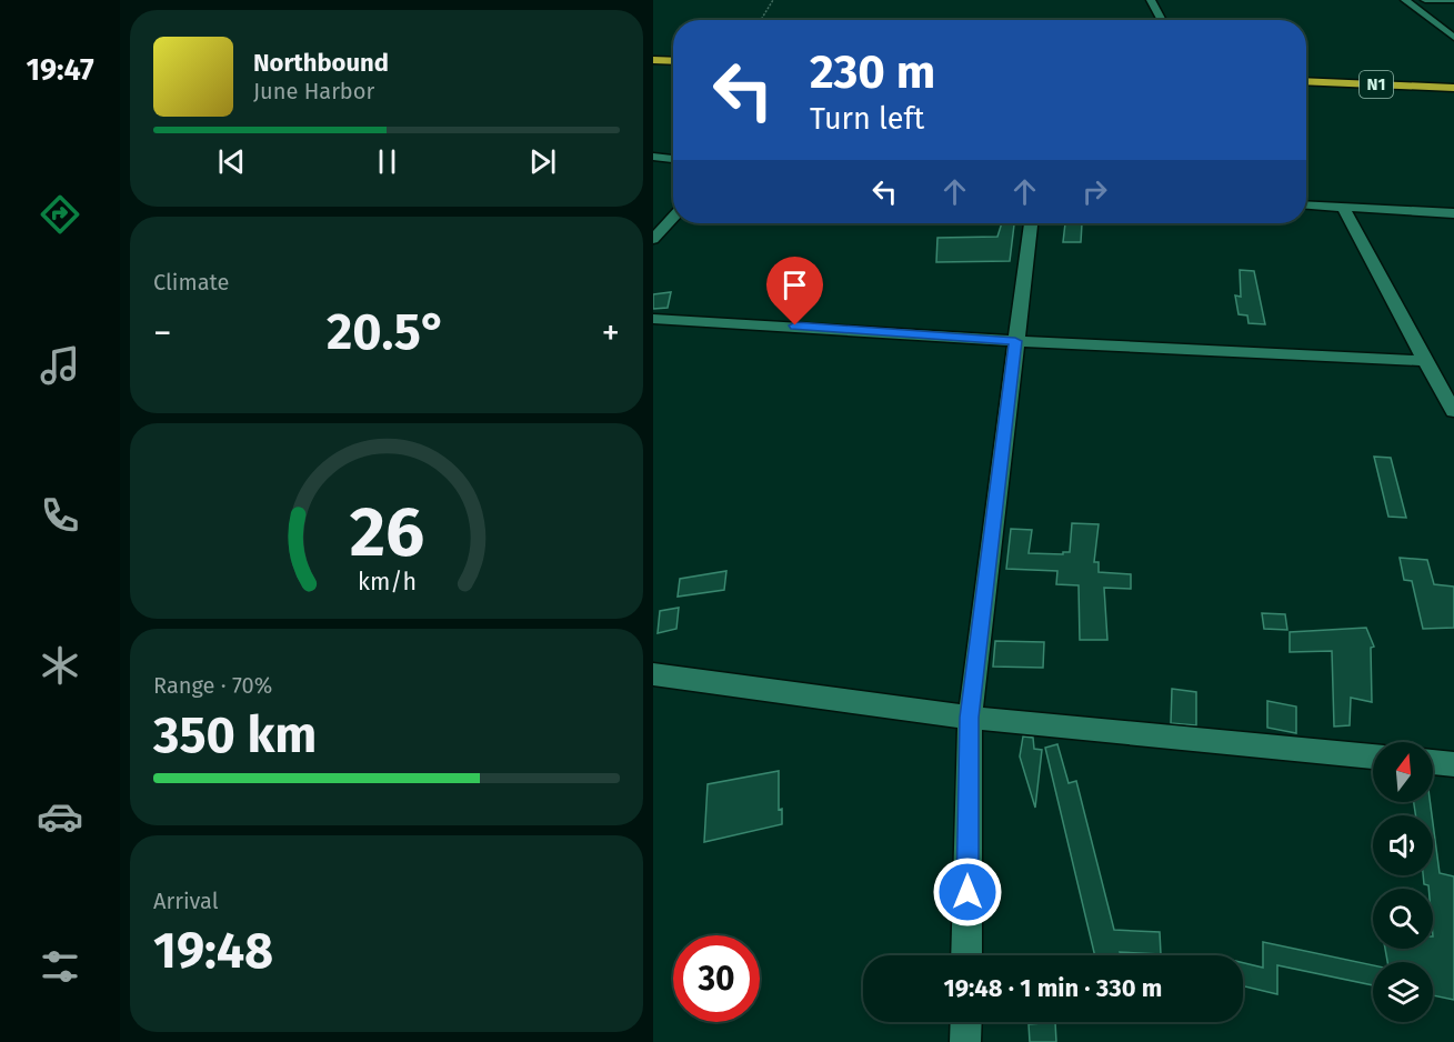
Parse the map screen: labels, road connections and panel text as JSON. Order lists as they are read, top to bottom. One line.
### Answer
{"streets":{"highway":["N1"]},"north":"top","page":{"tabs":"19:47","turn":["230 m","Turn left"],"song":["Northbound","June Harbor"],"tile":["Climate",["Range · 70%","350 km"],["Arrival","19:48"]],"heat":["−","20.5°","+"],"limit":"30","trip":"19:48 · 1 min · 330 m","gauge":["26","km/h"]}}
